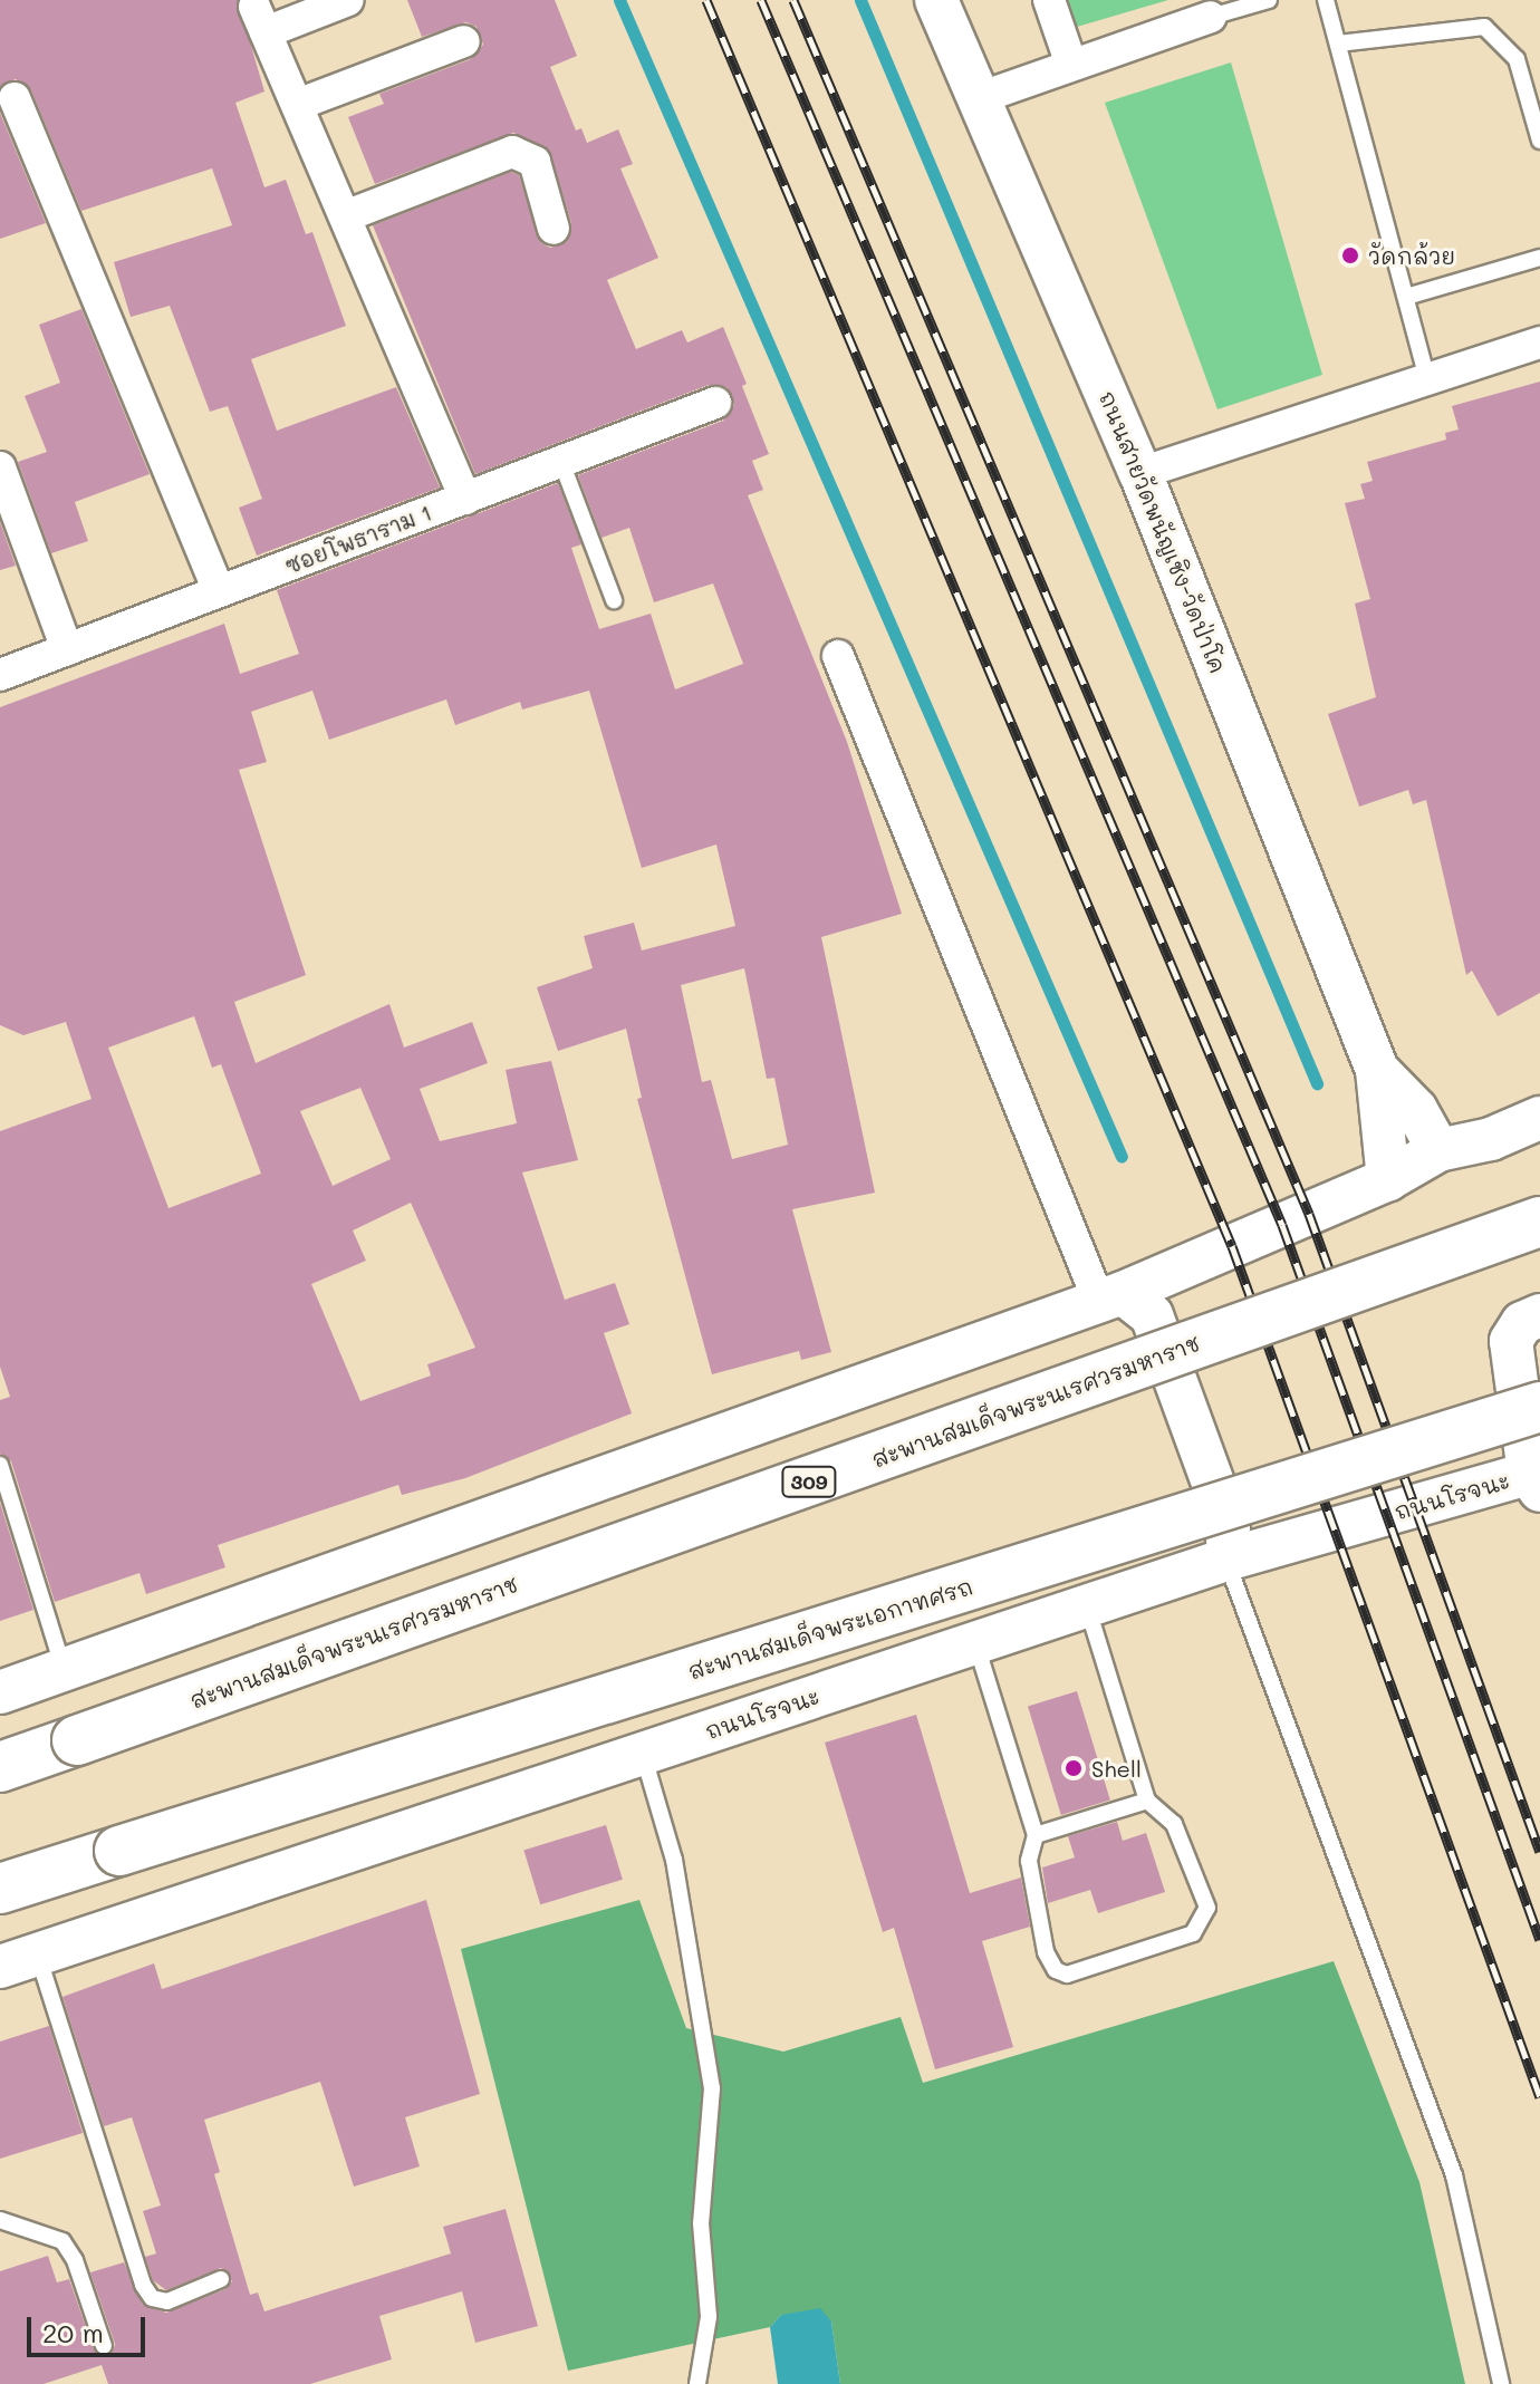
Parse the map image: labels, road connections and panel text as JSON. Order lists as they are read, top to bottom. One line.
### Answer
{"streets":{"main road":["ถนนสายวัดพนัญเชิง-วัดป่าโค","สะพานสมเด็จพระนเรศวรมหาราช","309","ถนนโรจนะ","สะพานสมเด็จพระเอกาทศรถ"],"street":["ซอยโพธาราม 1"]},"places":["วัดกล้วย","Shell"],"scale_bar":"20 m"}
